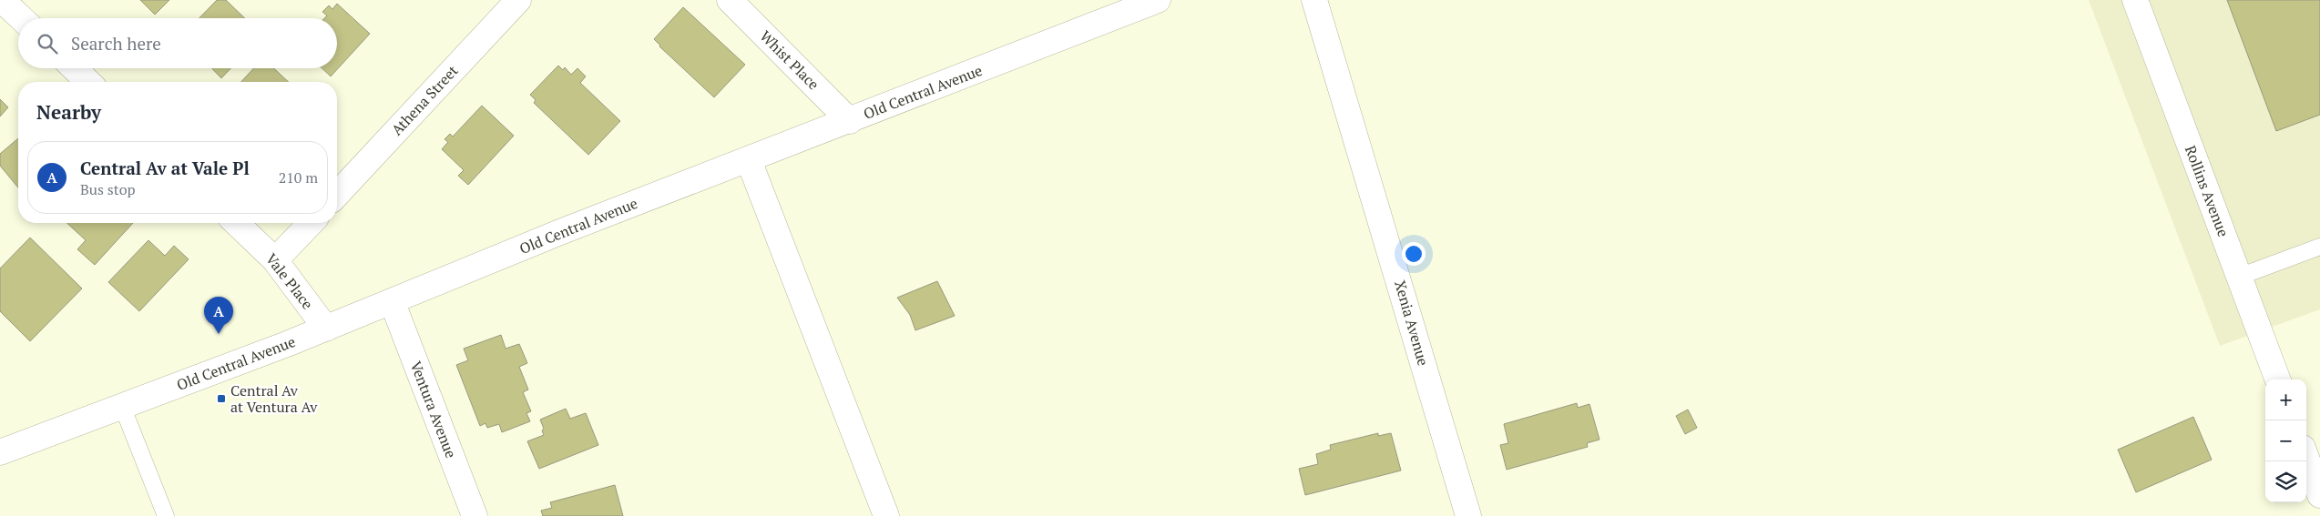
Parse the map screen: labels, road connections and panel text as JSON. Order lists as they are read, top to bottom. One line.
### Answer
{"streets":{"street":["Whist Place","Old Central Avenue","Athena Street","Rollins Avenue","Vale Place","Xenia Avenue","Ventura Avenue"]},"crossings":[["Whist Place","Old Central Avenue"],["Old Central Avenue","Vale Place"],["Old Central Avenue","Ventura Avenue"]],"places":{"transit":["Central Av at Ventura Av"]},"page":{"search":"Search here","heading":"Nearby","list":[{"mark":"A","name":"Central Av at Vale Pl","note":"Bus stop","value":"210 m"}],"pins":"A","map_buttons":["+","−"]}}
